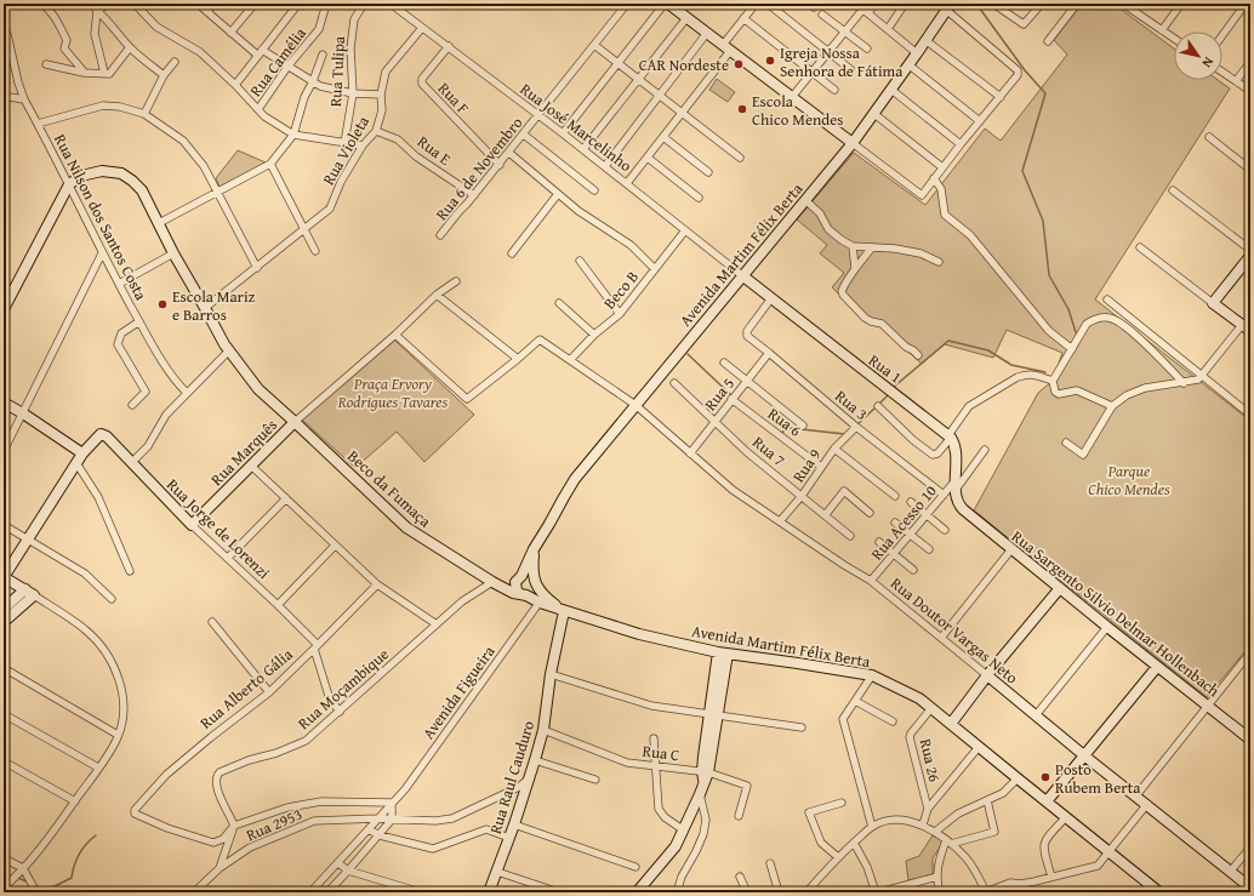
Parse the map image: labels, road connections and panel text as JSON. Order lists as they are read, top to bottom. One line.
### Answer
{"streets":{"street":["Rua Camélia","Rua Tulipa","Rua F","Rua José Marcelinho","Rua Violeta","Rua E","Rua 6 de Novembro","Rua Nilson dos Santos Costa","Avenida Martim Félix Berta","Beco B","Rua 1","Rua 5","Rua 3","Rua 6","Rua 7","Rua Marquês","Rua 9","Beco da Fumaça","Rua Acesso 10","Rua Jorge de Lorenzi","Rua Sargento Silvio Delmar Hollenbach","Rua Doutor Vargas Neto","Rua Alberto Gália","Rua Moçambique","Avenida Figueira","Rua C","Rua 26","Rua Raul Cauduro","Rua 2953"]},"crossings":[["Rua F","Rua José Marcelinho"],["Rua F","Rua 6 de Novembro"],["Rua José Marcelinho","Rua Violeta"],["Rua José Marcelinho","Rua 6 de Novembro"],["Rua José Marcelinho","Avenida Martim Félix Berta"],["Rua José Marcelinho","Beco B"],["Rua José Marcelinho","Rua 1"],["Rua Violeta","Rua E"],["Rua Violeta","Beco da Fumaça"],["Rua E","Rua 6 de Novembro"],["Rua Nilson dos Santos Costa","Beco da Fumaça"],["Avenida Martim Félix Berta","Rua 1"],["Avenida Martim Félix Berta","Beco da Fumaça"],["Avenida Martim Félix Berta","Rua Doutor Vargas Neto"],["Avenida Martim Félix Berta","Avenida Figueira"],["Avenida Martim Félix Berta","Rua 26"],["Avenida Martim Félix Berta","Rua Raul Cauduro"],["Beco B","Rua Doutor Vargas Neto"],["Rua 1","Rua 3"],["Rua 5","Rua 3"],["Rua 5","Rua 6"],["Rua 5","Rua 7"],["Rua 5","Rua Doutor Vargas Neto"],["Rua 3","Rua 9"],["Rua 3","Rua Acesso 10"],["Rua 6","Rua 9"],["Rua 7","Rua 9"],["Rua Marquês","Beco da Fumaça"],["Rua Marquês","Rua Jorge de Lorenzi"],["Rua 9","Rua Doutor Vargas Neto"],["Beco da Fumaça","Rua Moçambique"],["Rua Acesso 10","Rua Sargento Silvio Delmar Hollenbach"],["Rua Acesso 10","Rua Doutor Vargas Neto"],["Rua Jorge de Lorenzi","Rua Alberto Gália"],["Rua Jorge de Lorenzi","Rua Moçambique"],["Rua Alberto Gália","Rua Moçambique"],["Avenida Figueira","Rua 2953"],["Rua C","Rua Raul Cauduro"],["Rua Raul Cauduro","Rua 2953"]],"parks":["Praça Ervory Rodrigues Tavares","Parque Chico Mendes"],"places":["Igreja Nossa Senhora de Fátima","CAR Nordeste","Escola Chico Mendes","Escola Mariz e Barros","Posto Rubem Berta"],"north":"bottom right"}
